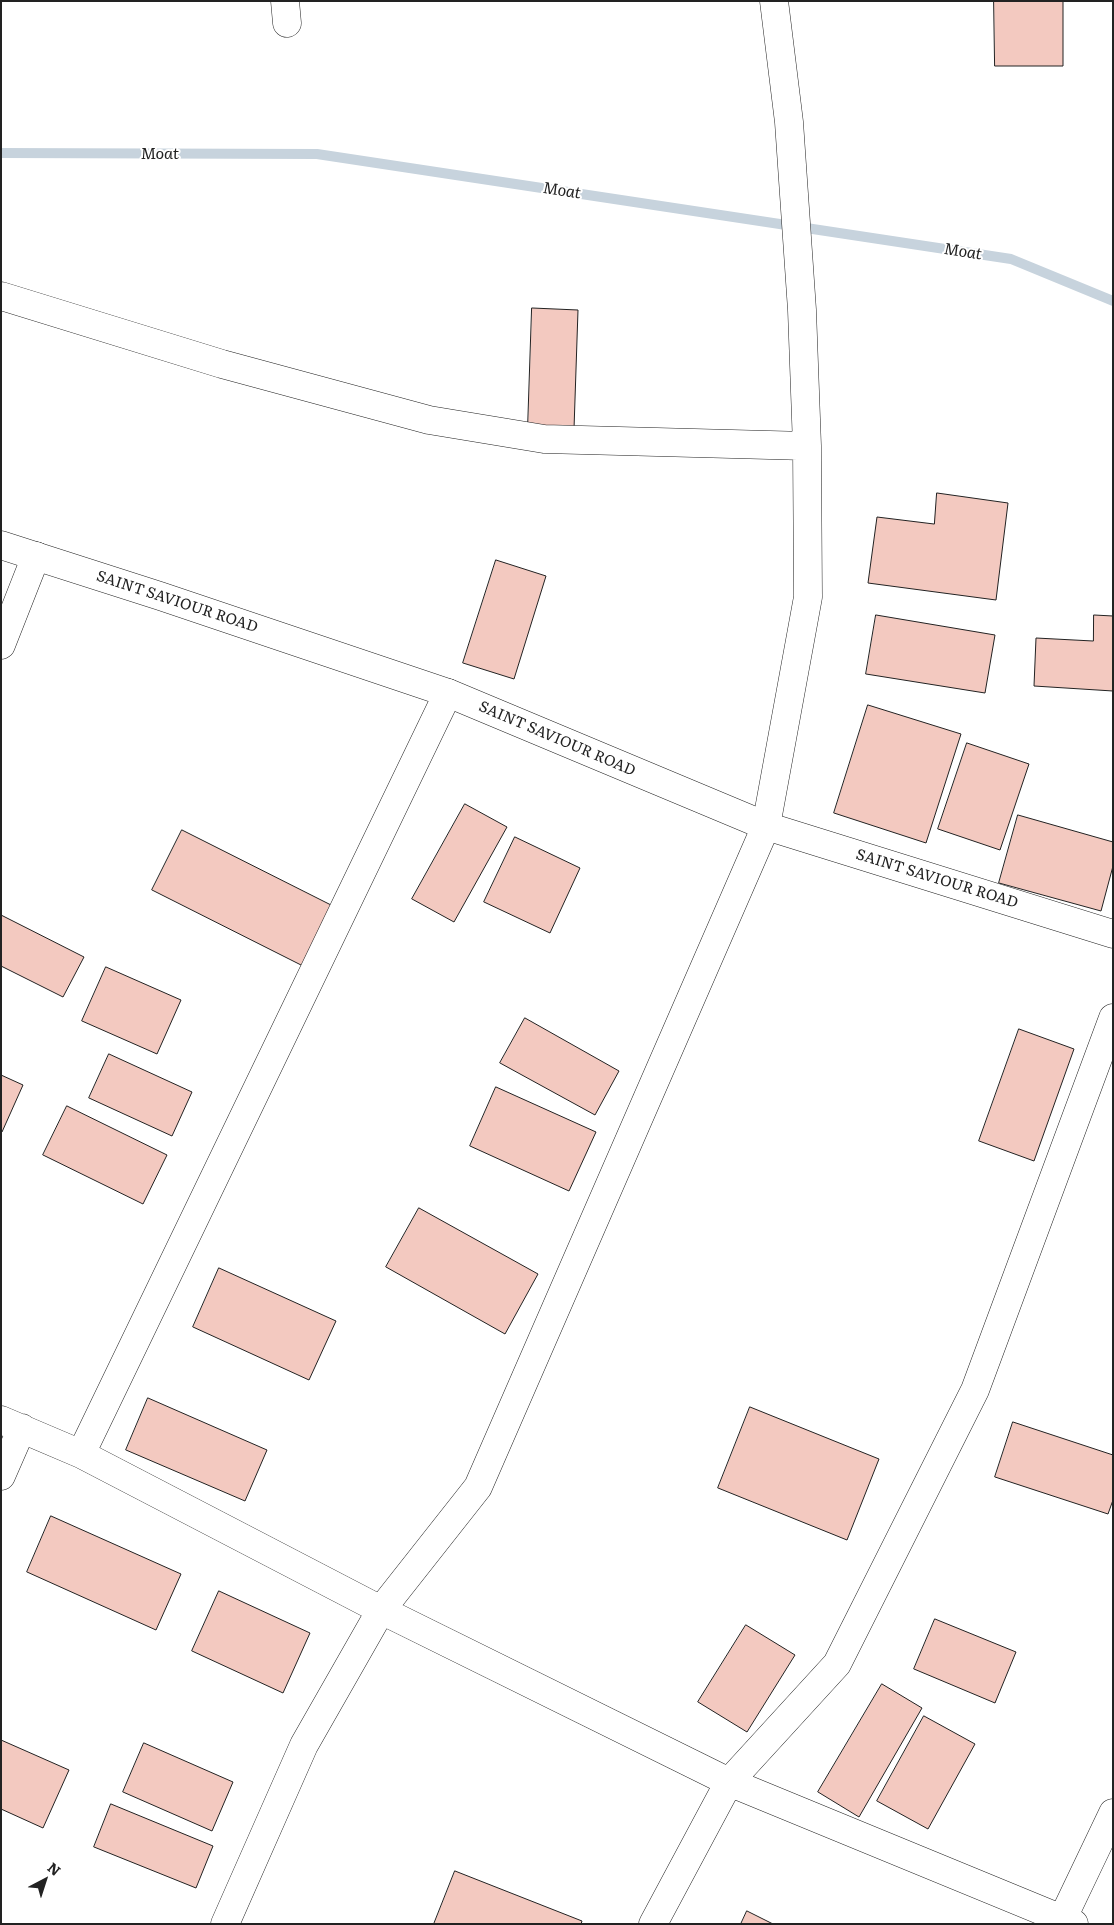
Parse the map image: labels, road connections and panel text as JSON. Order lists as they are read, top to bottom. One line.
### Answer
{"streets":{"street":["SAINT SAVIOUR ROAD"]},"water":["Moat"],"north":"top right"}
